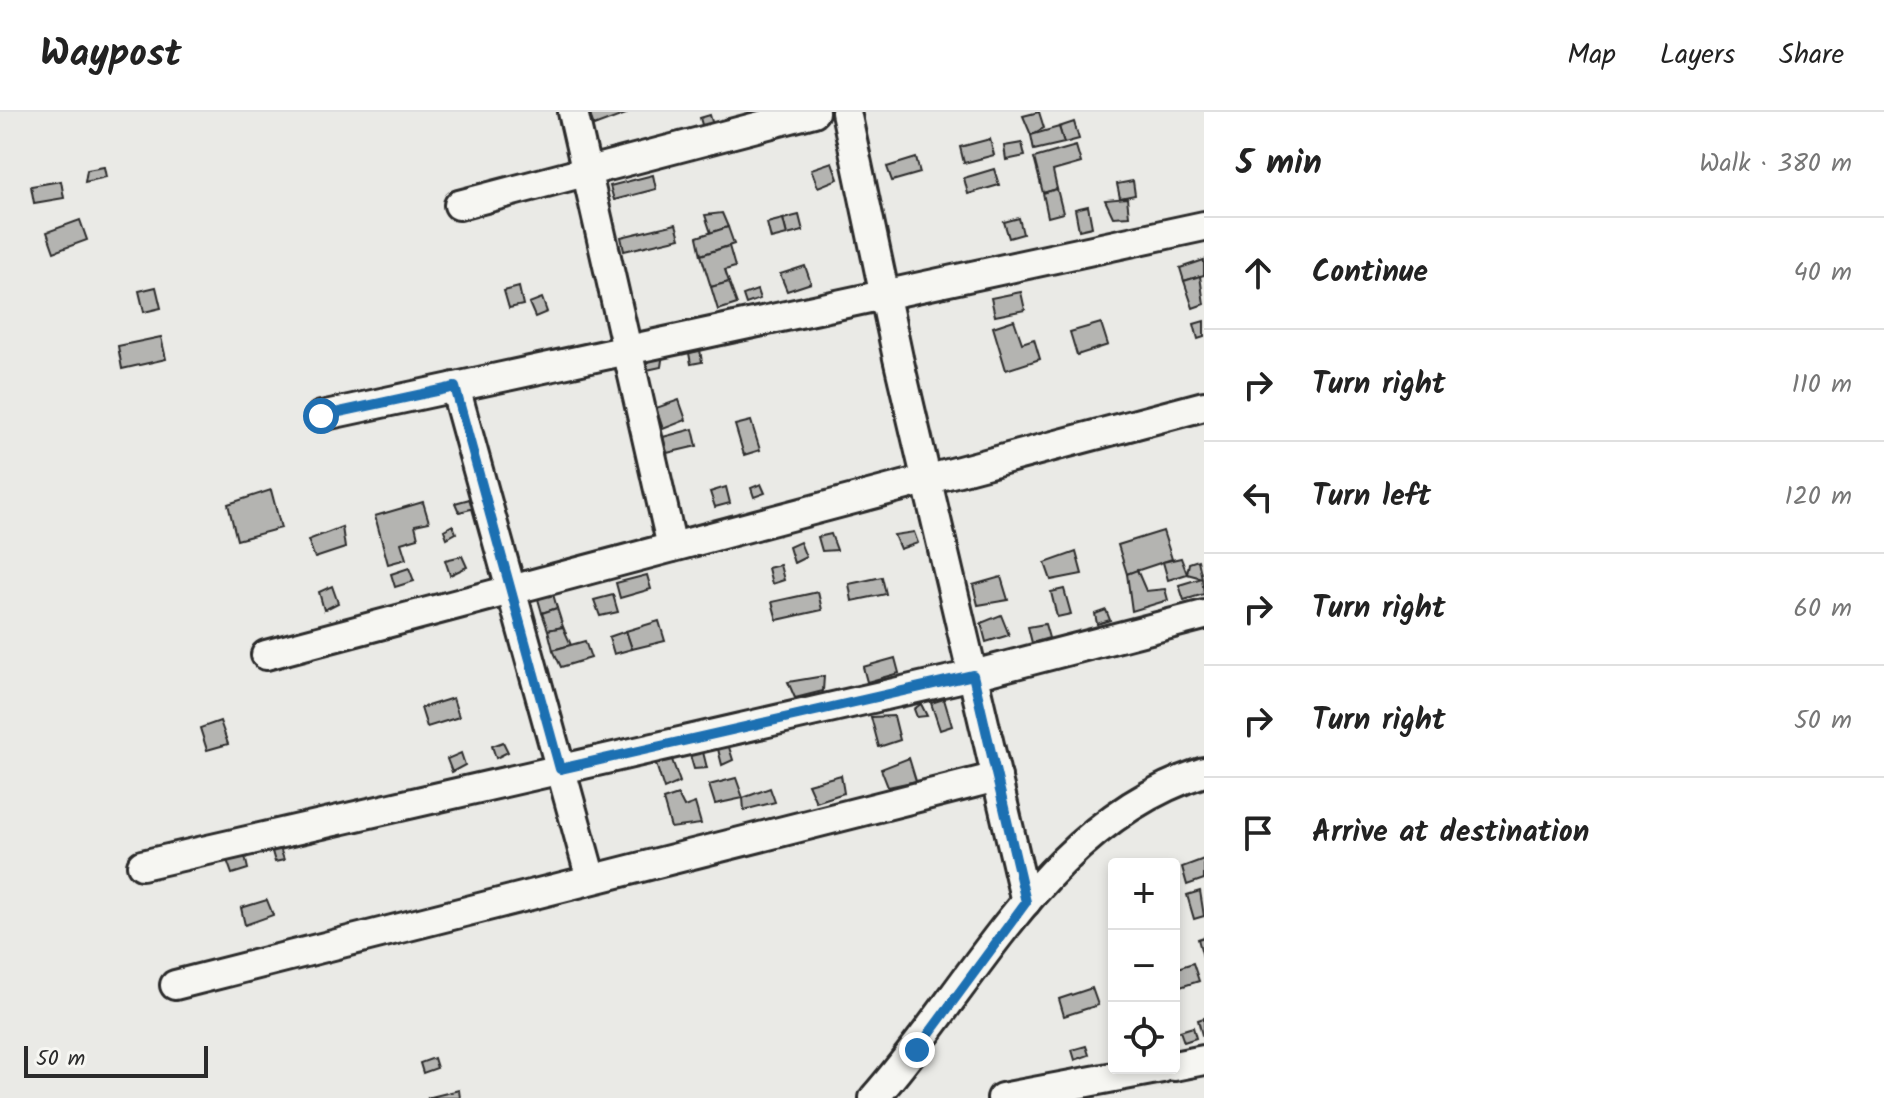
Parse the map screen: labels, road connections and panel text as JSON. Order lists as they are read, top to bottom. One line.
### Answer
{"scale_bar":"50 m","page":{"header":"Waypost","nav":["Map","Layers","Share"],"heading":["5 min","Walk · 380 m"],"list":[["Continue","40 m"],["Turn right","110 m"],["Turn left","120 m"],["Turn right","60 m"],["Turn right","50 m"],"Arrive at destination"],"map_buttons":["+","−"],"scale":"50 m"}}
